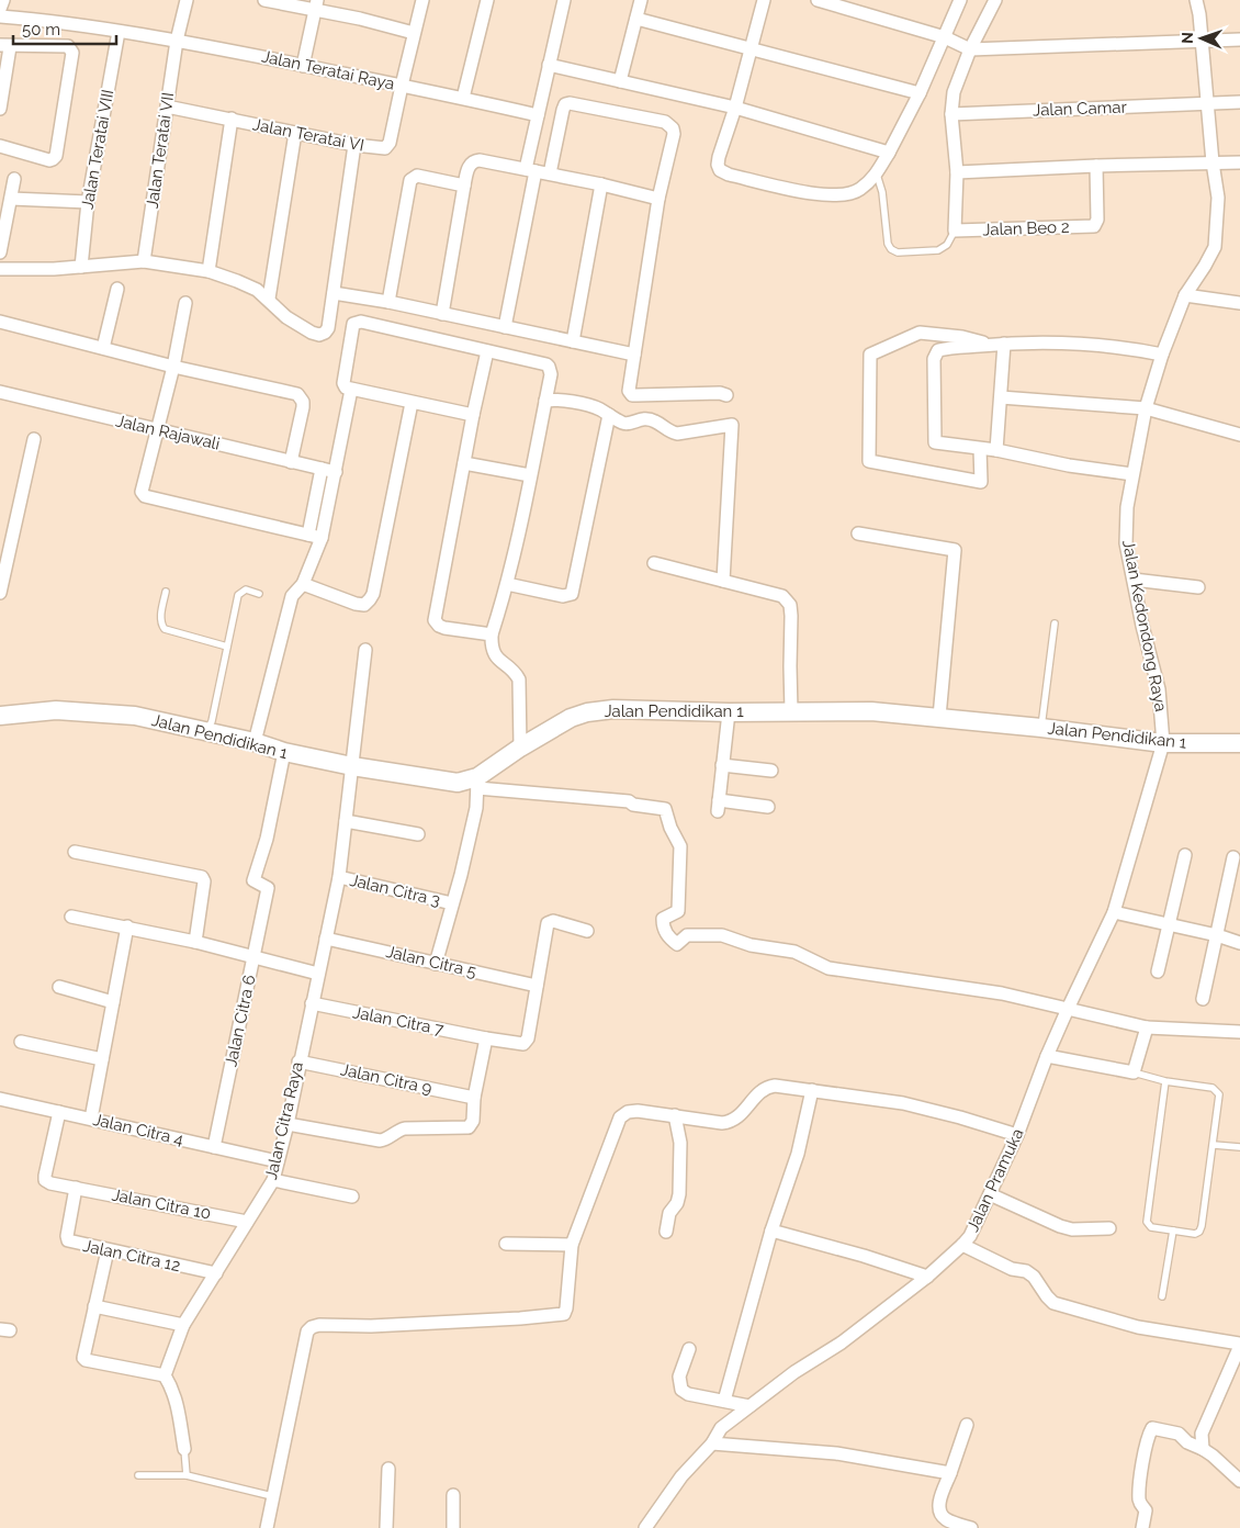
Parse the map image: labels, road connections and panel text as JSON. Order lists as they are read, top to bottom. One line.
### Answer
{"streets":{"street":["Jalan Teratai Raya","Jalan Camar","Jalan Teratai VI","Jalan Teratai VIII","Jalan Teratai VII","Jalan Beo 2","Jalan Rajawali","Jalan Kedondong Raya","Jalan Pendidikan 1","Jalan Citra 3","Jalan Citra 5","Jalan Citra 6","Jalan Citra 7","Jalan Citra 9","Jalan Citra Raya","Jalan Citra 4","Jalan Pramuka","Jalan Citra 10","Jalan Citra 12"]},"crossings":[["Jalan Teratai Raya","Jalan Teratai VI"],["Jalan Teratai Raya","Jalan Teratai VIII"],["Jalan Teratai Raya","Jalan Teratai VII"],["Jalan Camar","Jalan Kedondong Raya"],["Jalan Teratai VI","Jalan Teratai VII"],["Jalan Kedondong Raya","Jalan Pendidikan 1"],["Jalan Kedondong Raya","Jalan Pramuka"],["Jalan Pendidikan 1","Jalan Citra Raya"],["Jalan Pendidikan 1","Jalan Pramuka"],["Jalan Citra 3","Jalan Citra Raya"],["Jalan Citra 5","Jalan Citra 7"],["Jalan Citra 5","Jalan Citra Raya"],["Jalan Citra 6","Jalan Citra 4"],["Jalan Citra 7","Jalan Citra Raya"],["Jalan Citra 9","Jalan Citra Raya"],["Jalan Citra Raya","Jalan Citra 4"],["Jalan Citra Raya","Jalan Citra 10"],["Jalan Citra Raya","Jalan Citra 12"],["Jalan Citra 4","Jalan Citra 10"],["Jalan Citra 10","Jalan Citra 12"]],"scale_bar":"50 m","north":"left"}
